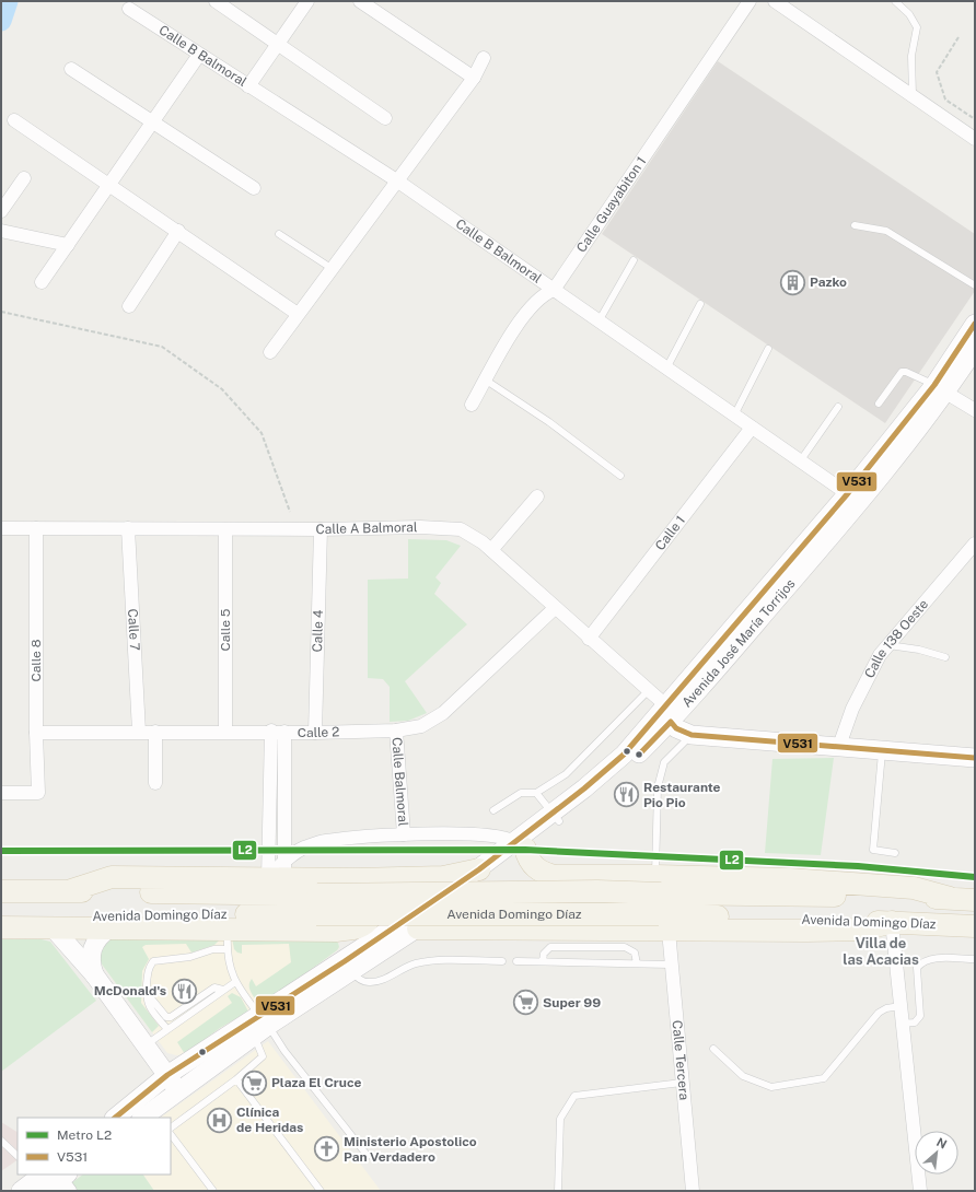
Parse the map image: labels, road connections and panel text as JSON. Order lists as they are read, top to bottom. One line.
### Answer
{"streets":{"main road":["Avenida José María Torrijos","Avenida Domingo Díaz"],"street":["Calle B Balmoral","Calle Guayabiton 1","Calle A Balmoral","Calle 1","Calle 7","Calle 5","Calle 4","Calle 138 Oeste","Calle 8","Calle 2","Calle Balmoral","Calle Tercera"]},"crossings":[["Calle B Balmoral","Calle Guayabiton 1"],["Calle B Balmoral","Calle 1"],["Calle B Balmoral","Avenida José María Torrijos"],["Calle A Balmoral","Calle 1"],["Calle A Balmoral","Calle 7"],["Calle A Balmoral","Calle 5"],["Calle A Balmoral","Calle 4"],["Calle A Balmoral","Avenida José María Torrijos"],["Calle A Balmoral","Calle 8"],["Calle A Balmoral","Calle 2"],["Calle 7","Calle 2"],["Calle 5","Calle 2"],["Calle 4","Calle 2"],["Calle 8","Calle 2"],["Calle 2","Calle Balmoral"],["Avenida Domingo Díaz","Calle Tercera"]],"districts":["Villa de las Acacias"],"places":{"building":["Pazko"],"restaurant":["Restaurante Pio Pio","McDonald's"],"supermarket":["Super 99","Plaza El Cruce"],"hospital":["Clínica de Heridas"],"church":["Ministerio Apostolico Pan Verdadero"]},"lines":["transit line V531","metro line L2"],"legend":["Metro L2","V531"],"north":"top right"}
